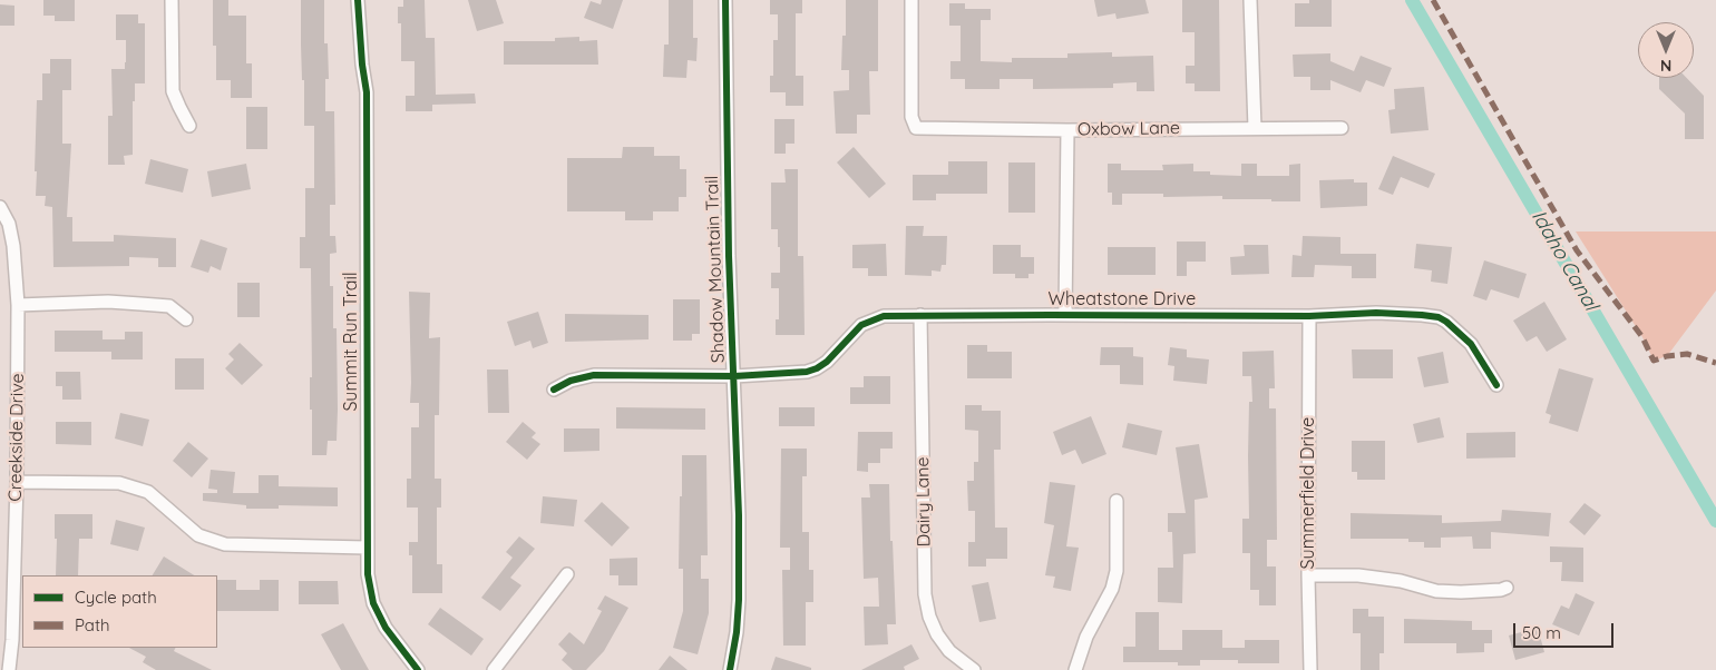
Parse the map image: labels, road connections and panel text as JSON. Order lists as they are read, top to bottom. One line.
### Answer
{"streets":{"street":["Oxbow Lane","Shadow Mountain Trail","Wheatstone Drive","Summit Run Trail","Creekside Drive","Summerfield Drive","Dairy Lane"]},"crossings":[["Shadow Mountain Trail","Wheatstone Drive"],["Wheatstone Drive","Summerfield Drive"],["Wheatstone Drive","Dairy Lane"]],"water":["Idaho Canal"],"legend":["Cycle path","Path"],"scale_bar":"50 m","north":"bottom"}
